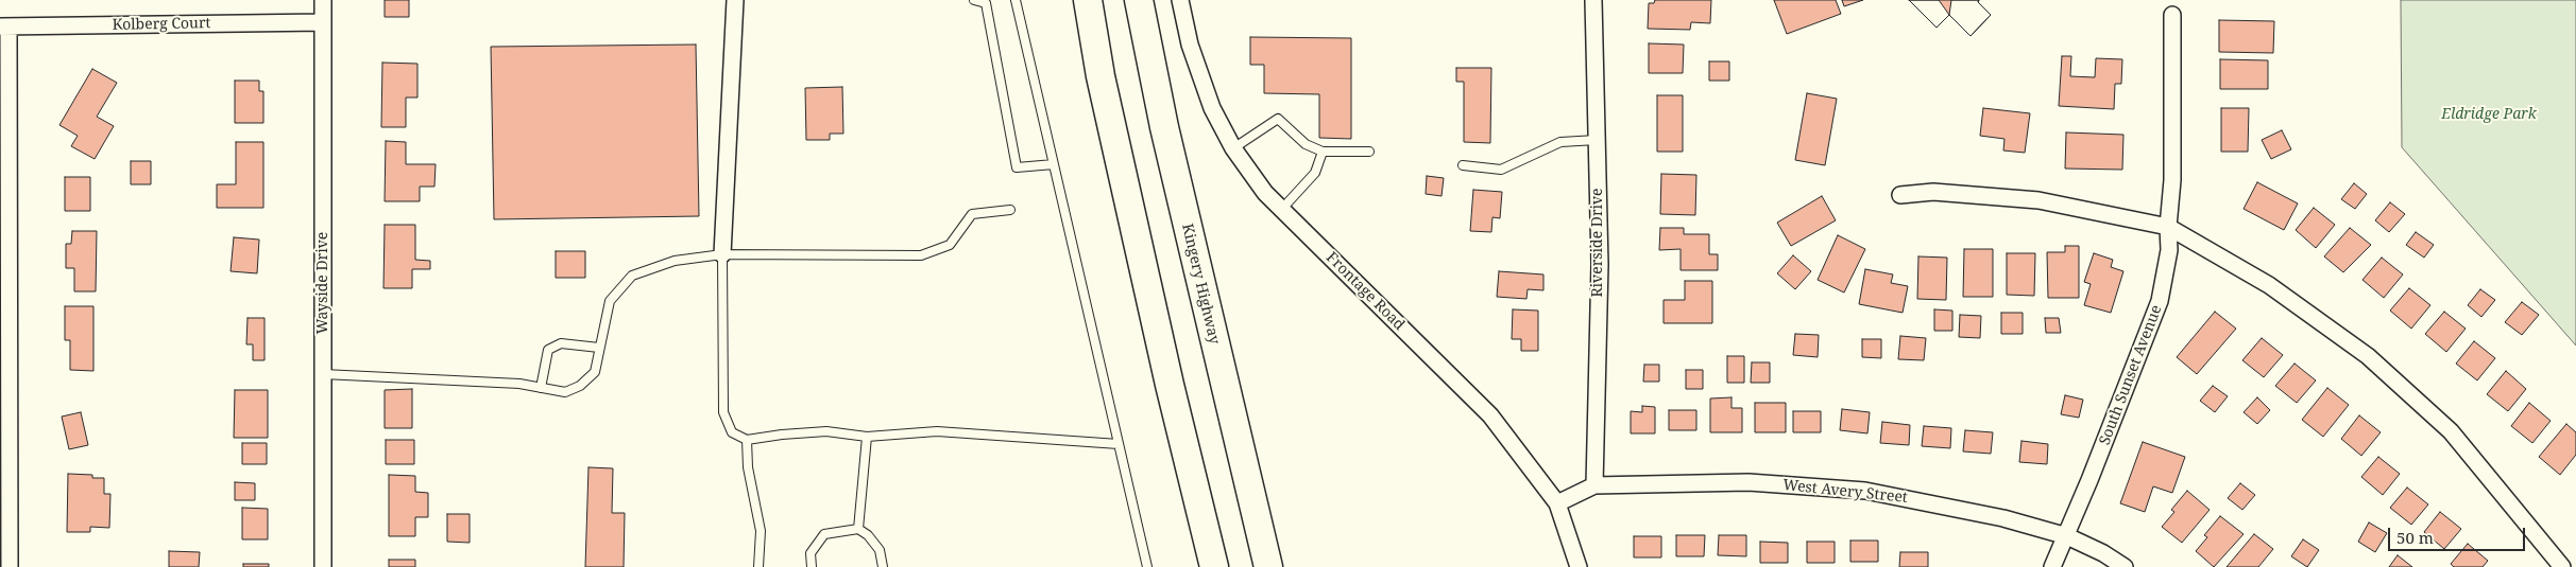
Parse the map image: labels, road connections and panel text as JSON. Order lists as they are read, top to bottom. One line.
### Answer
{"streets":{"highway":["Kingery Highway"],"street":["Kolberg Court","Riverside Drive","Wayside Drive","Frontage Road","South Sunset Avenue","West Avery Street"]},"crossings":[["Kolberg Court","Wayside Drive"],["Riverside Drive","West Avery Street"],["Frontage Road","West Avery Street"],["South Sunset Avenue","West Avery Street"]],"parks":["Eldridge Park"],"scale_bar":"50 m"}
